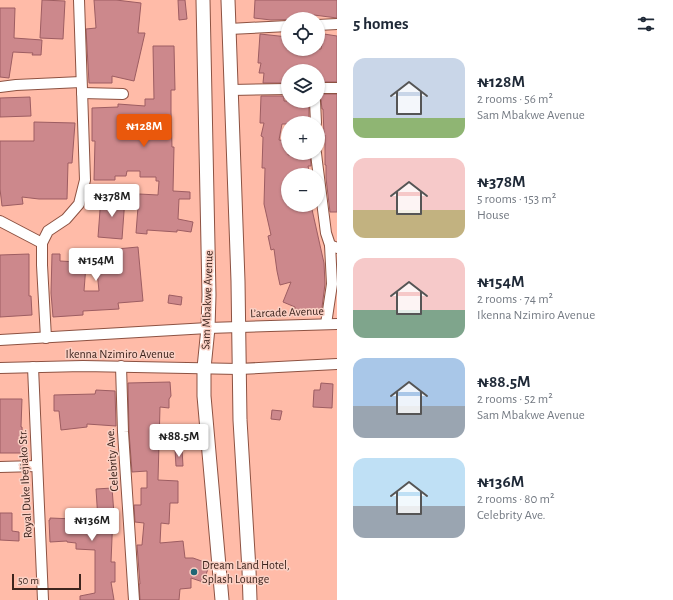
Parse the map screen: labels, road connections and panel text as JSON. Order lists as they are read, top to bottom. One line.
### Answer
{"streets":{"main road":["Sam Mbakwe Avenue"],"street":["L’arcade Avenue","Ikenna Nzimiro Avenue","Celebrity Ave.","Royal Duke Ibejiako Str."]},"crossings":[["Sam Mbakwe Avenue","Ikenna Nzimiro Avenue"],["L’arcade Avenue","Ikenna Nzimiro Avenue"],["Ikenna Nzimiro Avenue","Celebrity Ave."],["Ikenna Nzimiro Avenue","Royal Duke Ibejiako Str."]],"places":["Dream Land Hotel, Splash Lounge"],"scale_bar":"50 m","page":{"heading":"5 homes","map_buttons":["+","−"],"list":[{"name":"₦128M","note":"2 rooms · 56 m² · Sam Mbakwe Avenue"},{"name":"₦378M","note":"5 rooms · 153 m² · House"},{"name":"₦154M","note":"2 rooms · 74 m² · Ikenna Nzimiro Avenue"},{"name":"₦88.5M","note":"2 rooms · 52 m² · Sam Mbakwe Avenue"},{"name":"₦136M","note":"2 rooms · 80 m² · Celebrity Ave."}],"price":["₦128M","₦378M","₦154M","₦88.5M","₦136M"],"scale":"50 m"}}
